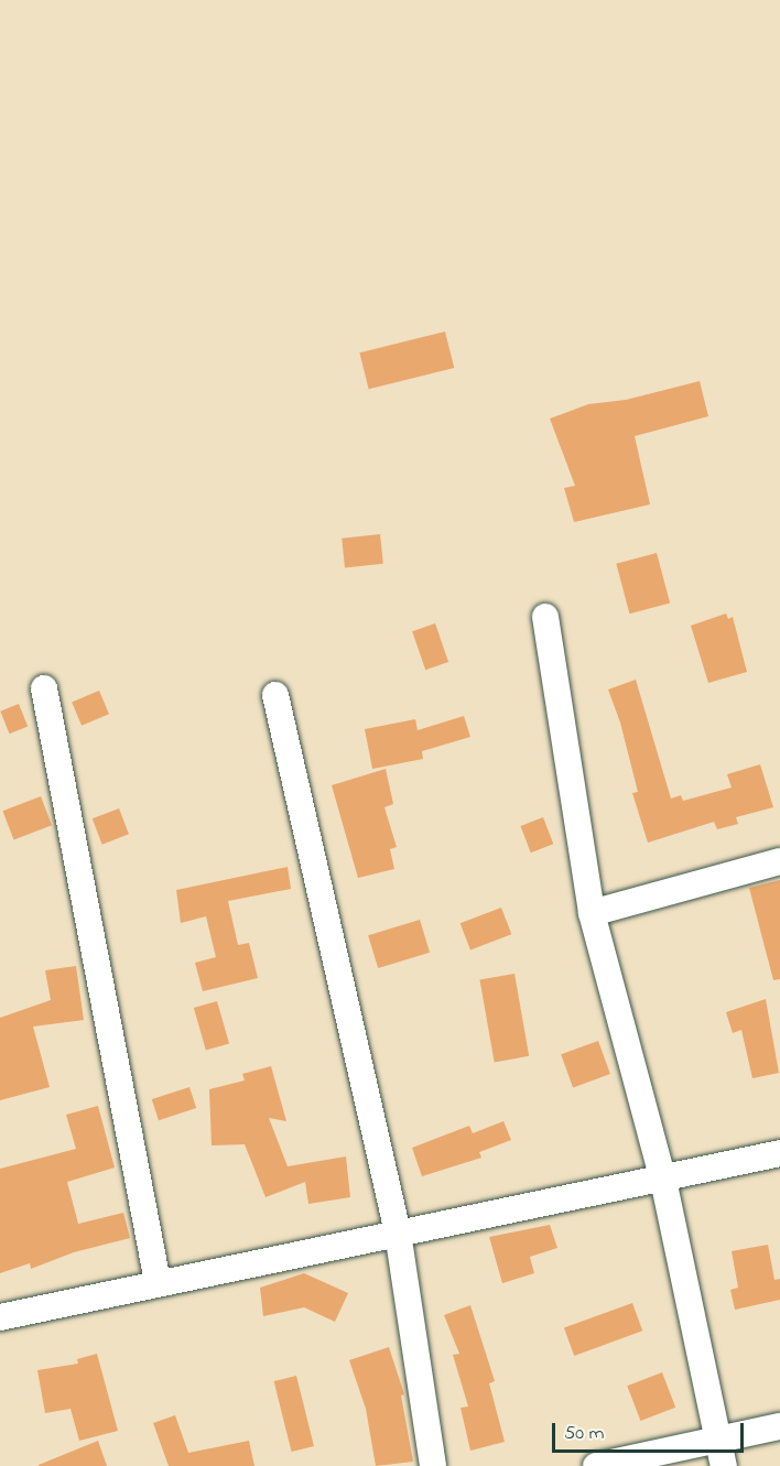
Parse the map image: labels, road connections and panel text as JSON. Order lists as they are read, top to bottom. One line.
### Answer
{"scale_bar":"50 m"}
